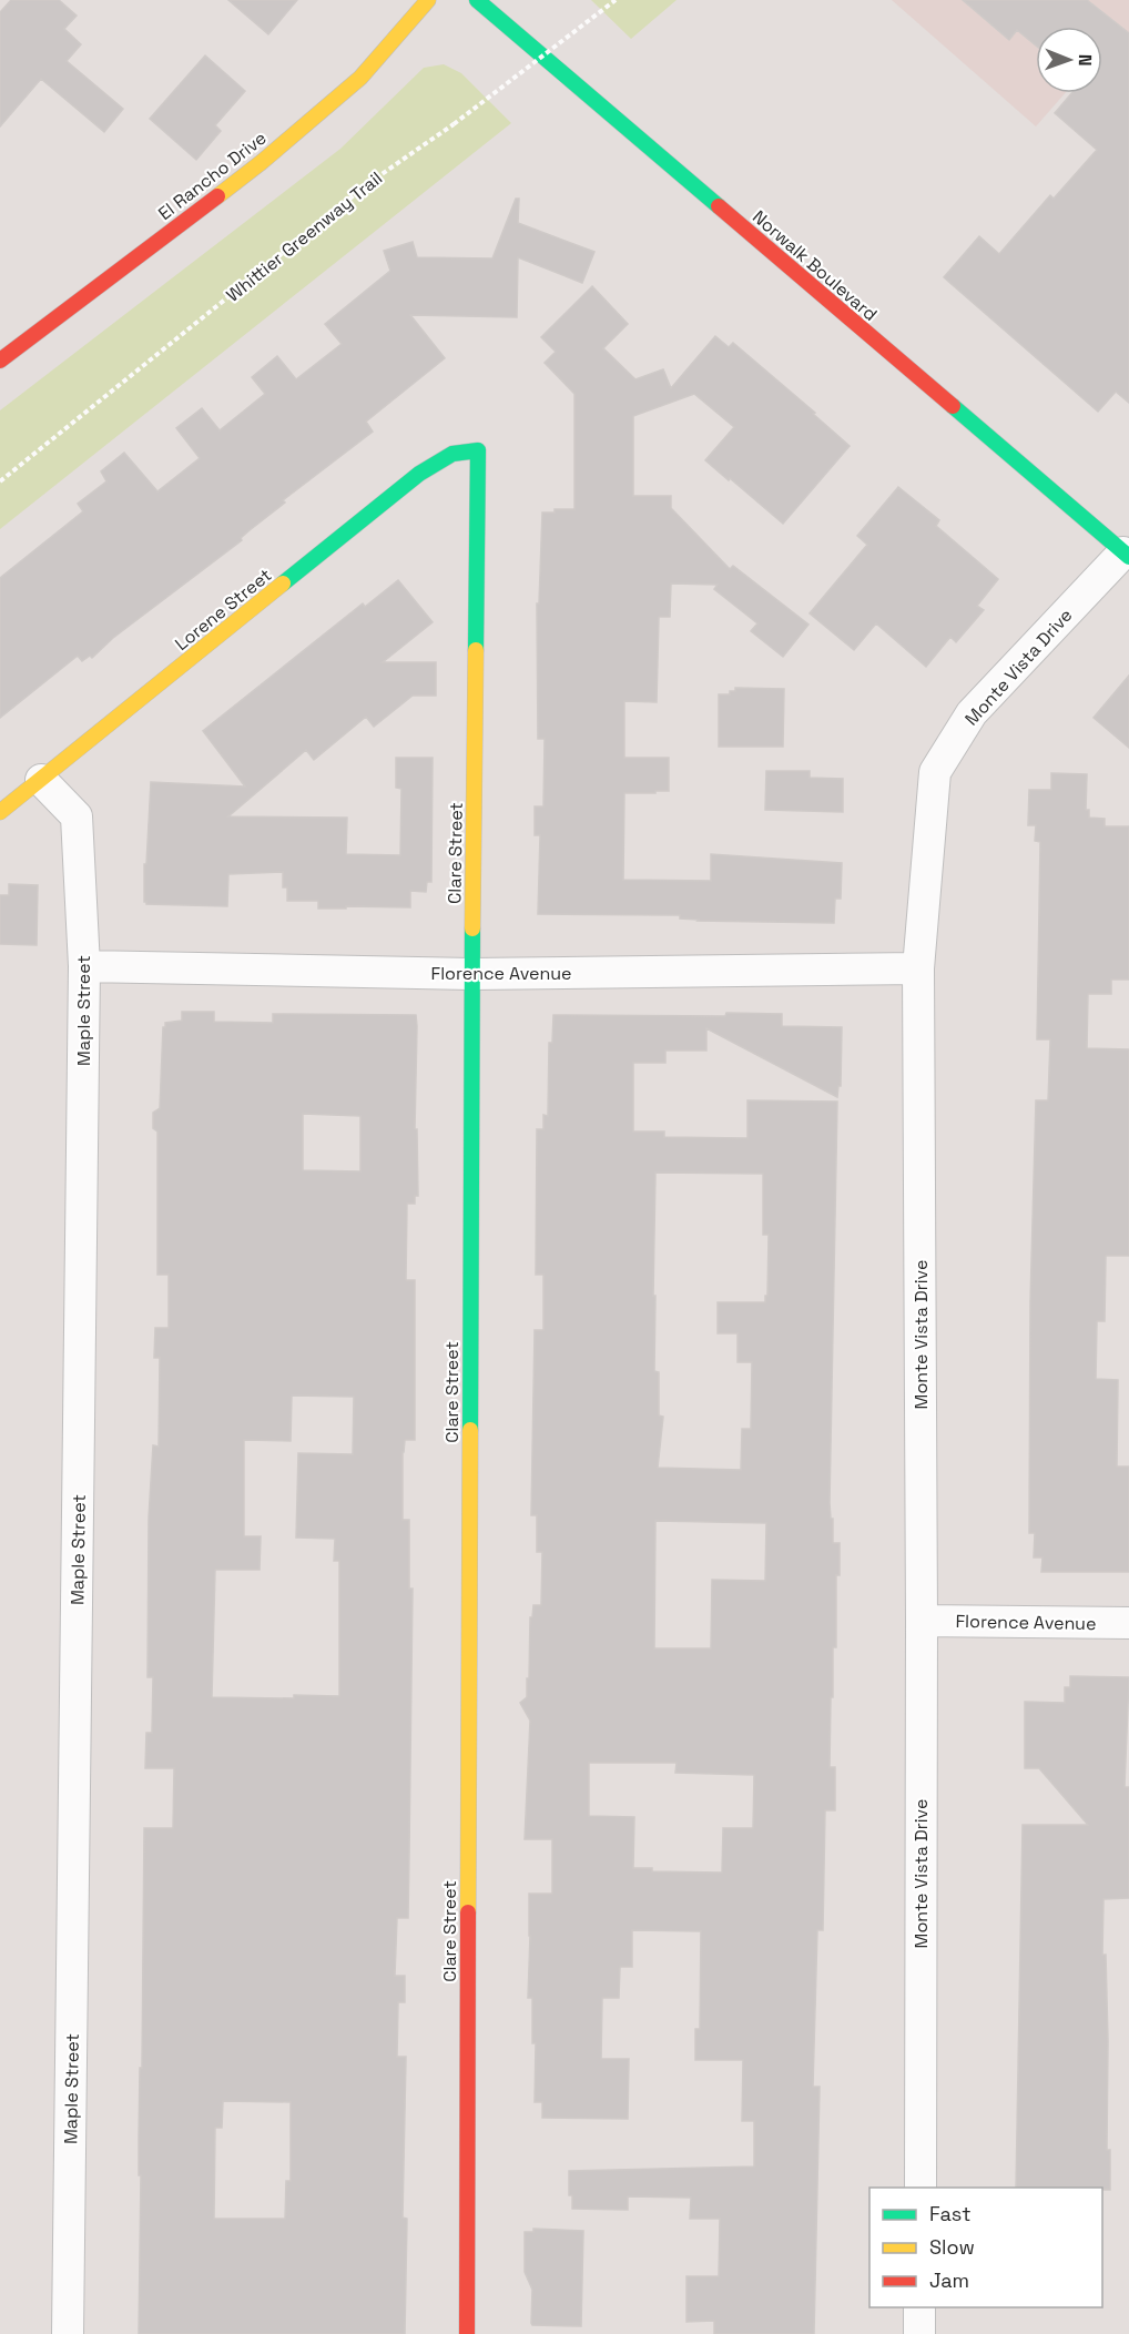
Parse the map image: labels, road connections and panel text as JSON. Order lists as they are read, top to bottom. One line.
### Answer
{"streets":{"street":["El Rancho Drive","Norwalk Boulevard","Lorene Street","Monte Vista Drive","Clare Street","Florence Avenue","Maple Street"],"path":["Whittier Greenway Trail"]},"crossings":[["Norwalk Boulevard","Monte Vista Drive"],["Lorene Street","Clare Street"],["Lorene Street","Maple Street"],["Monte Vista Drive","Florence Avenue"],["Clare Street","Florence Avenue"],["Florence Avenue","Maple Street"]],"legend":["Fast","Slow","Jam"],"north":"right"}
